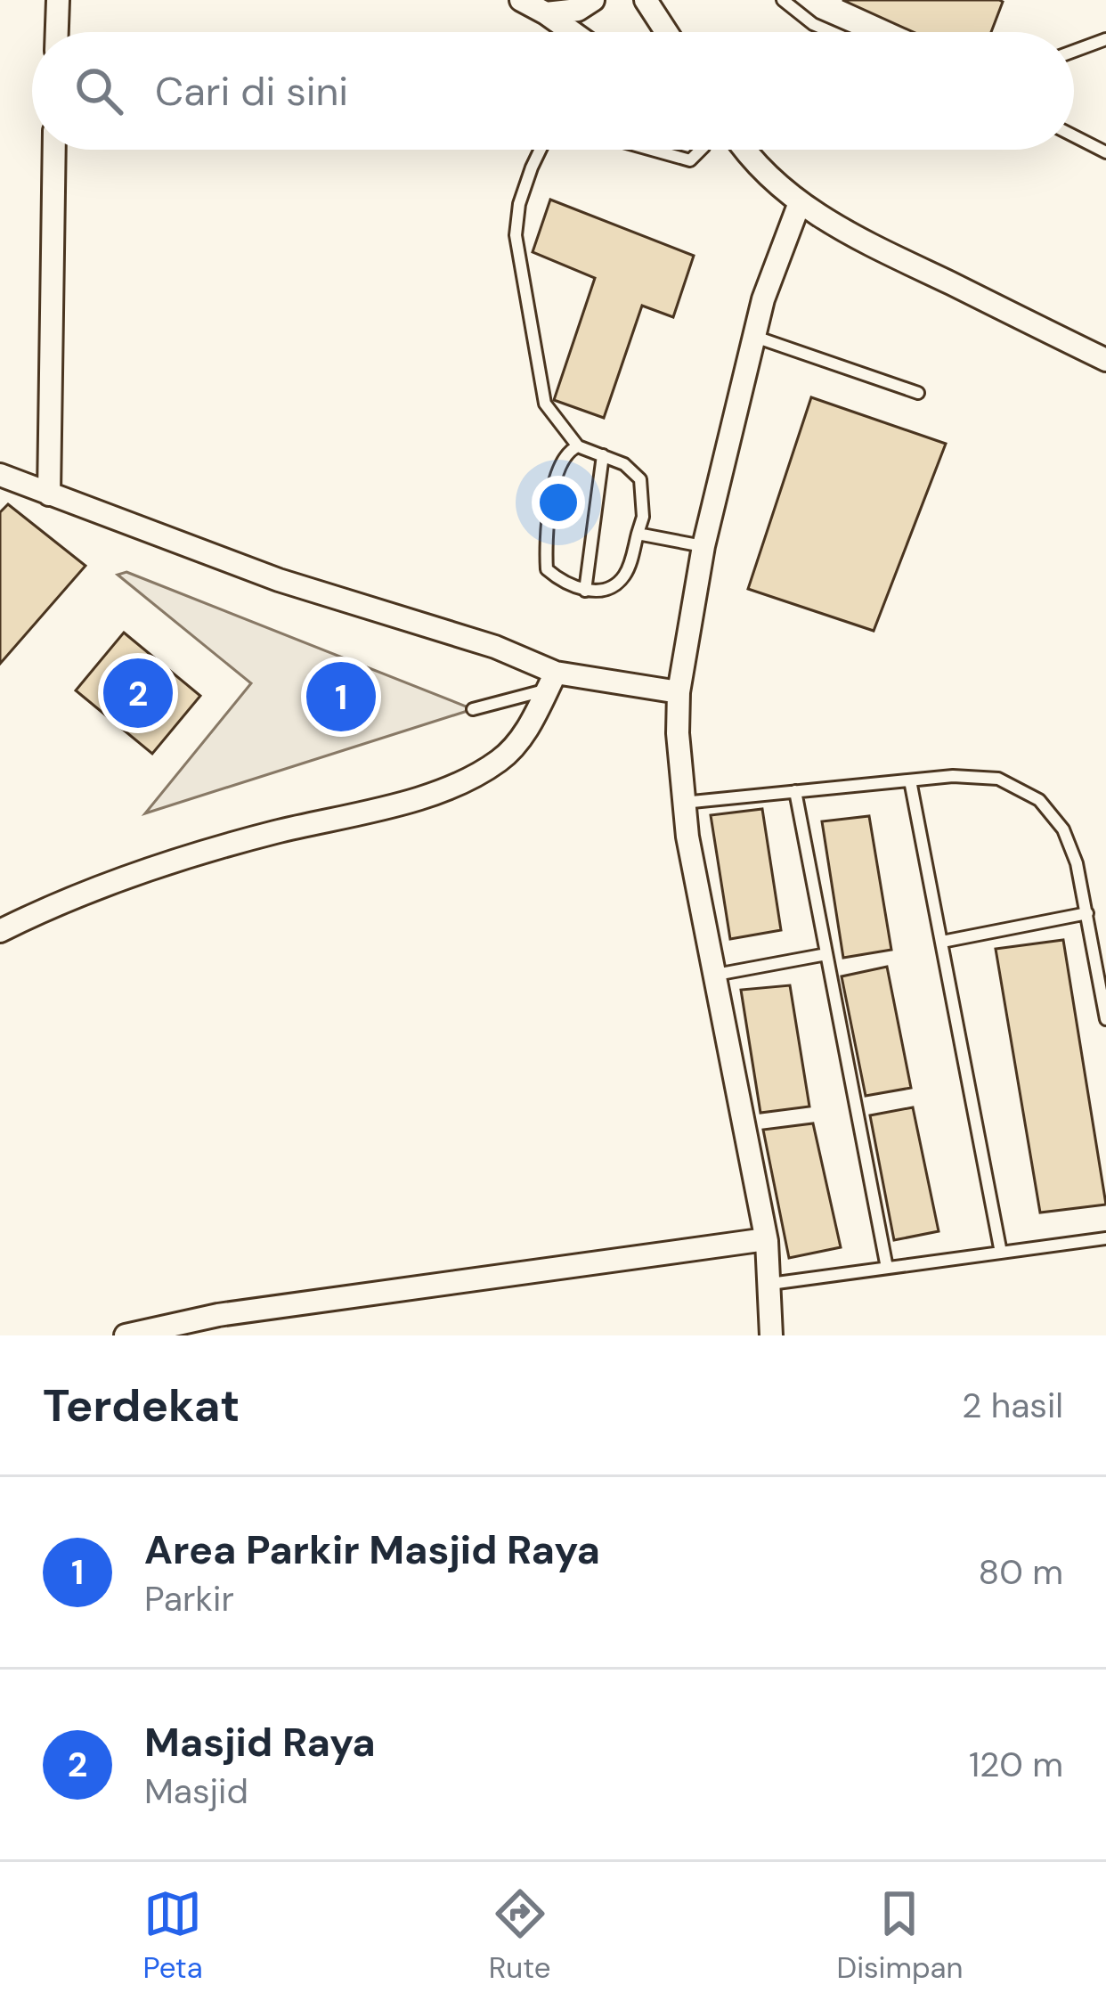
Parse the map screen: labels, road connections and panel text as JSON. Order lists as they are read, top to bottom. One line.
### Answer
{"page":{"search":"Cari di sini","pins":["2","1"],"heading":["Terdekat","2 hasil"],"list":[{"mark":"1","name":"Area Parkir Masjid Raya","note":"Parkir","value":"80 m"},{"mark":"2","name":"Masjid Raya","note":"Masjid","value":"120 m"}],"nav":["Peta","Rute","Disimpan"]}}
